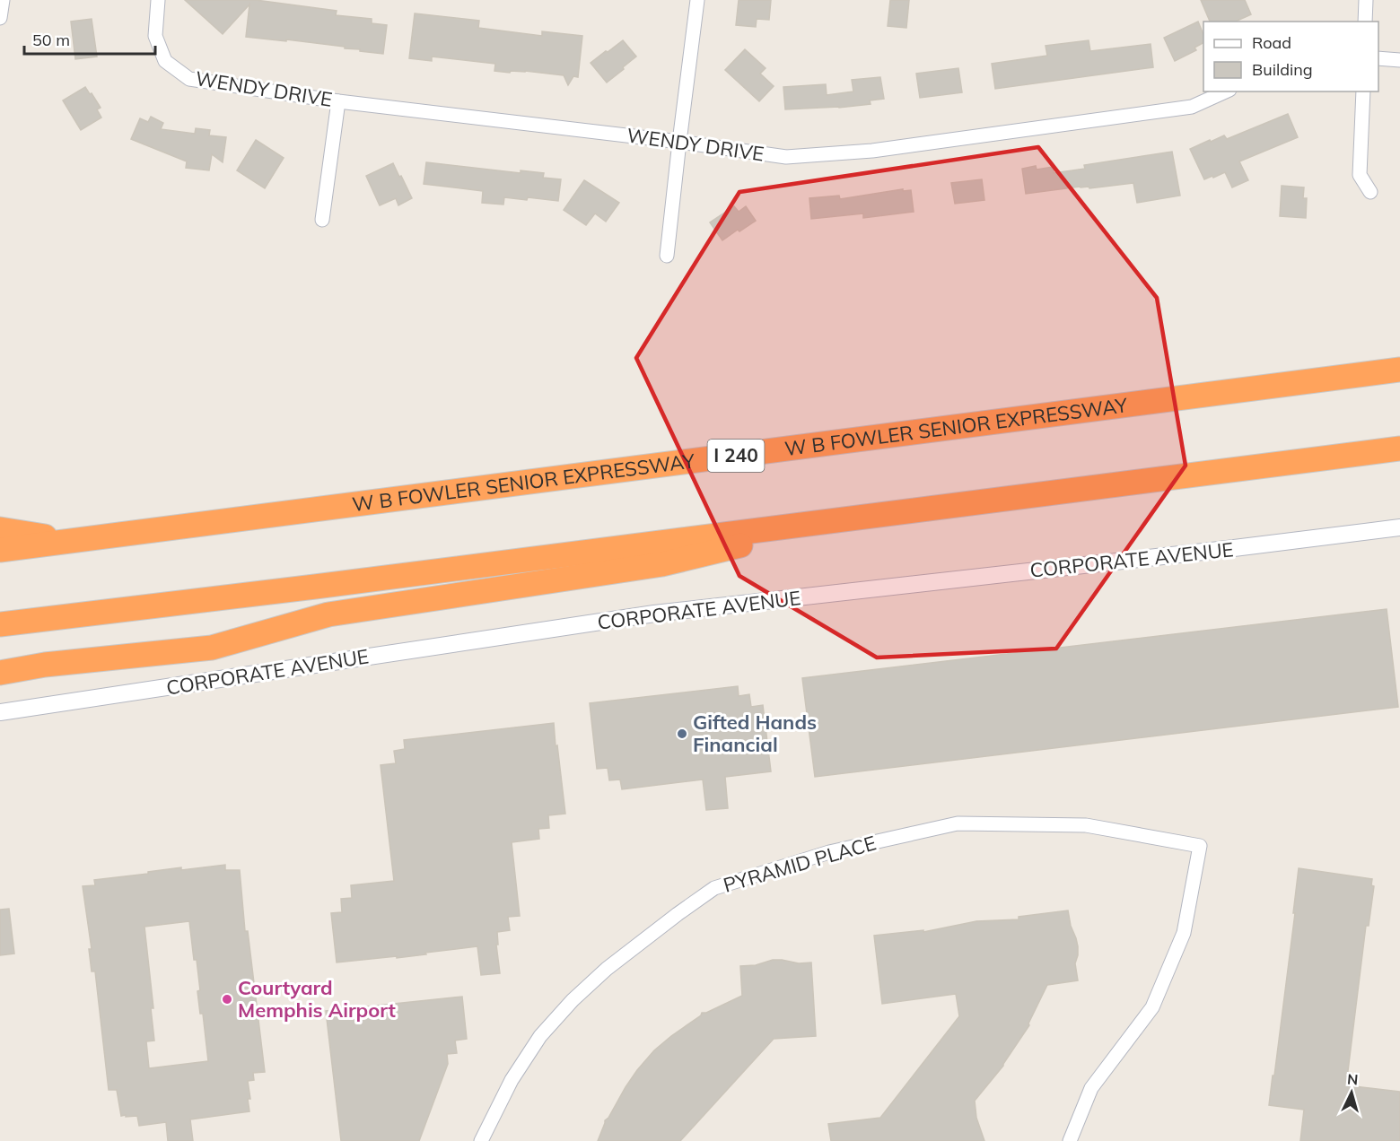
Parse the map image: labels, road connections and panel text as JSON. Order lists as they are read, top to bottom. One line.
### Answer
{"streets":{"highway":["W B FOWLER SENIOR EXPRESSWAY","I 240"],"street":["WENDY DRIVE","CORPORATE AVENUE","PYRAMID PLACE"]},"places":["Gifted Hands Financial","Courtyard Memphis Airport"],"legend":["Road","Building"],"scale_bar":"50 m","north":"top"}
